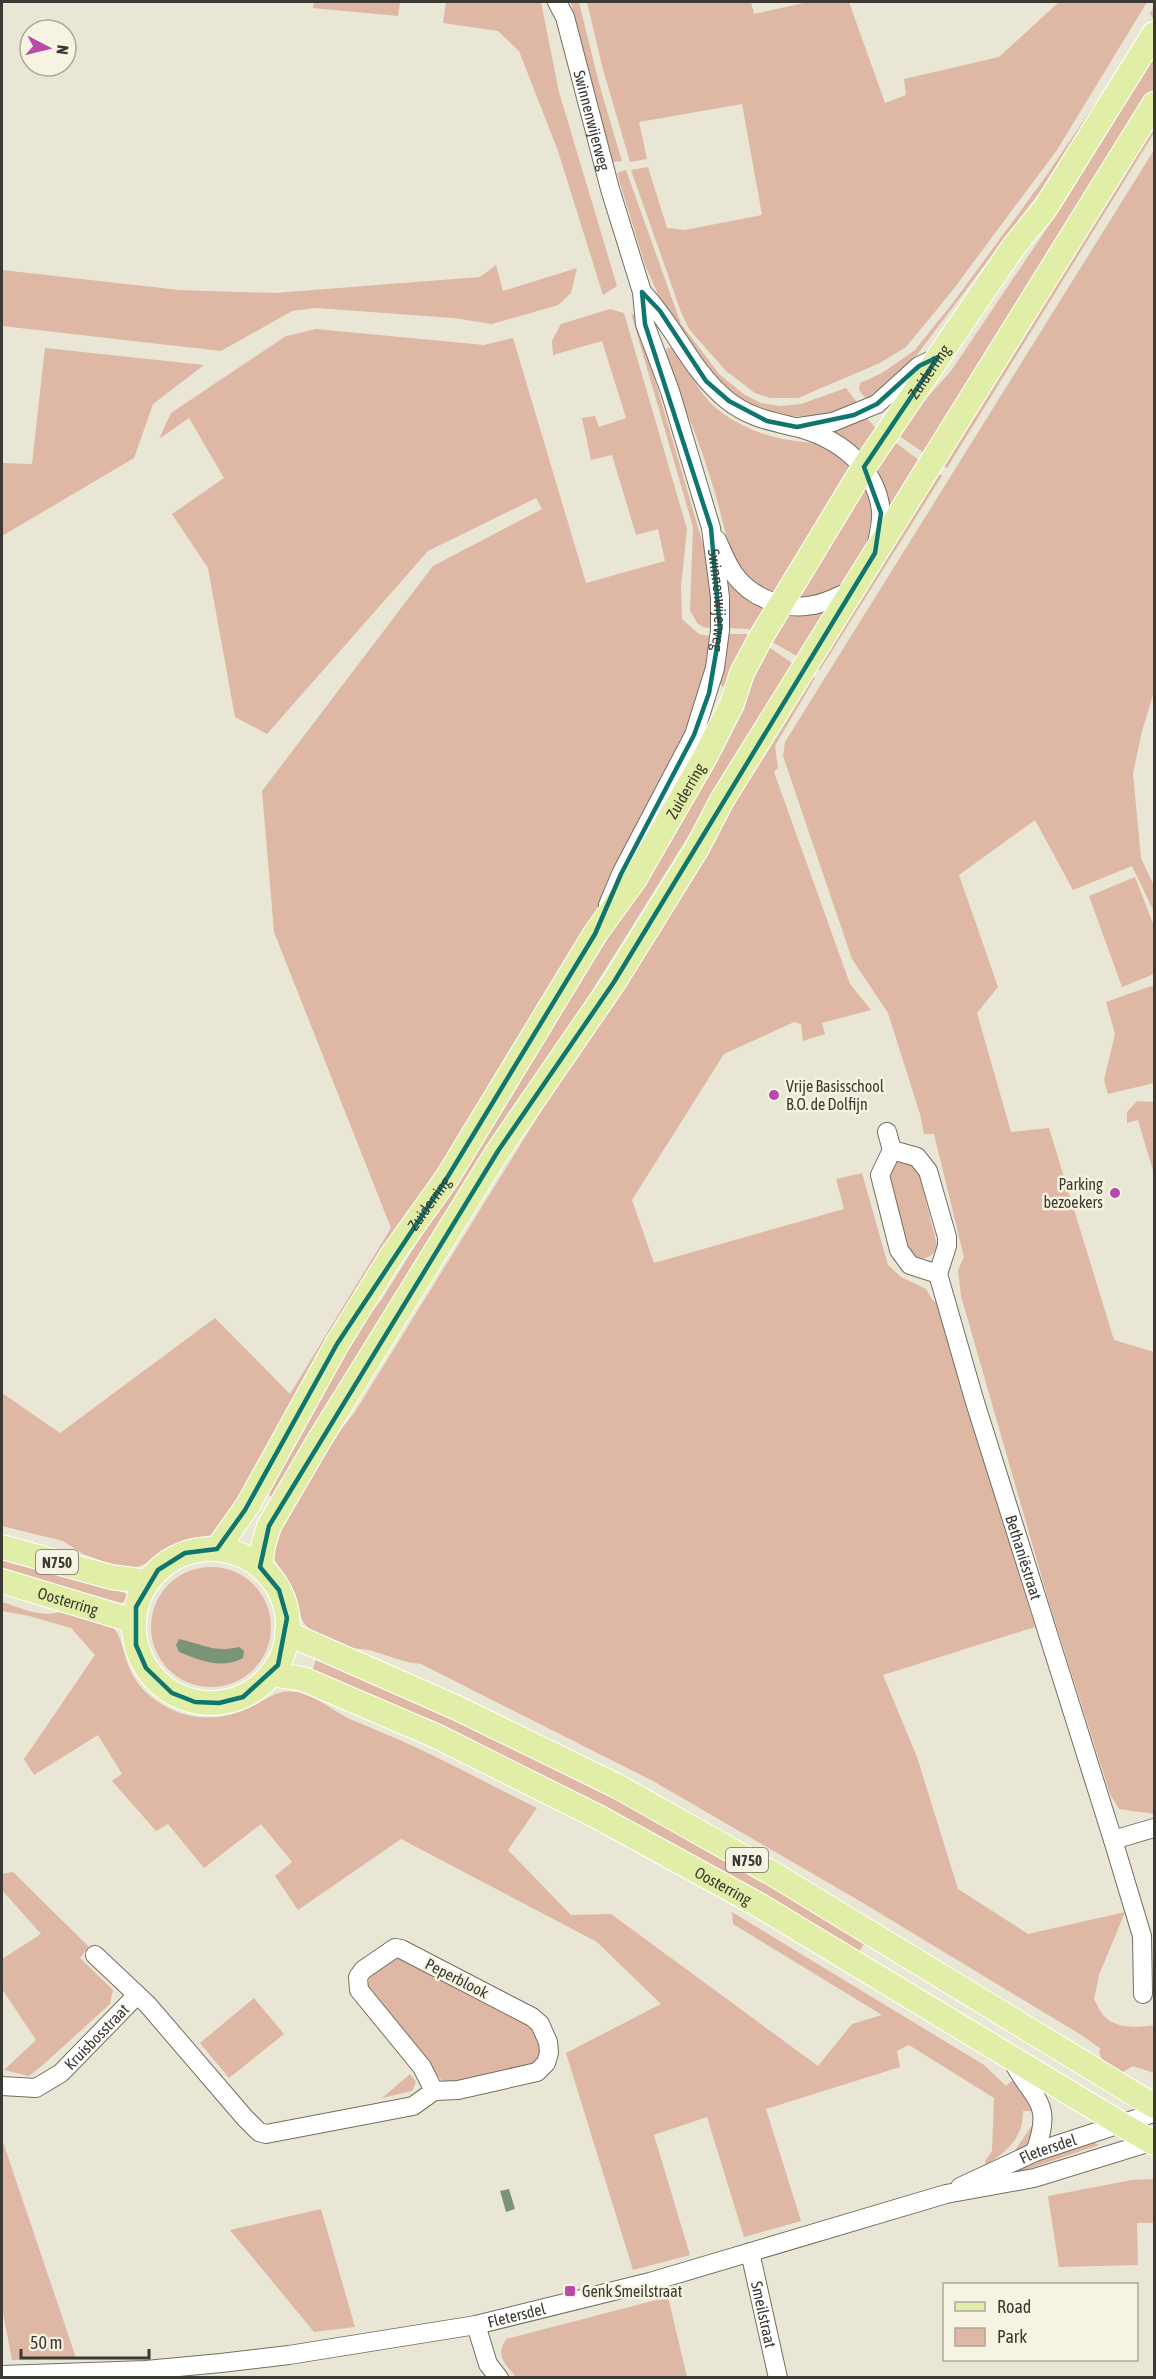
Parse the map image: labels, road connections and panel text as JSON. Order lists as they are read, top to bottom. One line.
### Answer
{"streets":{"main road":["Zuiderring","N750","Oosterring"],"street":["Swinnenwijerweg","Bethaniëstraat","Peperblook","Kruisbosstraat","Fletersdel","Smeilstraat"]},"crossings":[["Swinnenwijerweg","Zuiderring"],["Zuiderring","Oosterring"],["Oosterring","Fletersdel"],["Peperblook","Kruisbosstraat"],["Fletersdel","Smeilstraat"]],"places":{"other":["Vrije Basisschool B.O. de Dolfijn","Parking bezoekers"],"transit":["Genk Smeilstraat"]},"legend":["Road","Park"],"scale_bar":"50 m","north":"right"}
